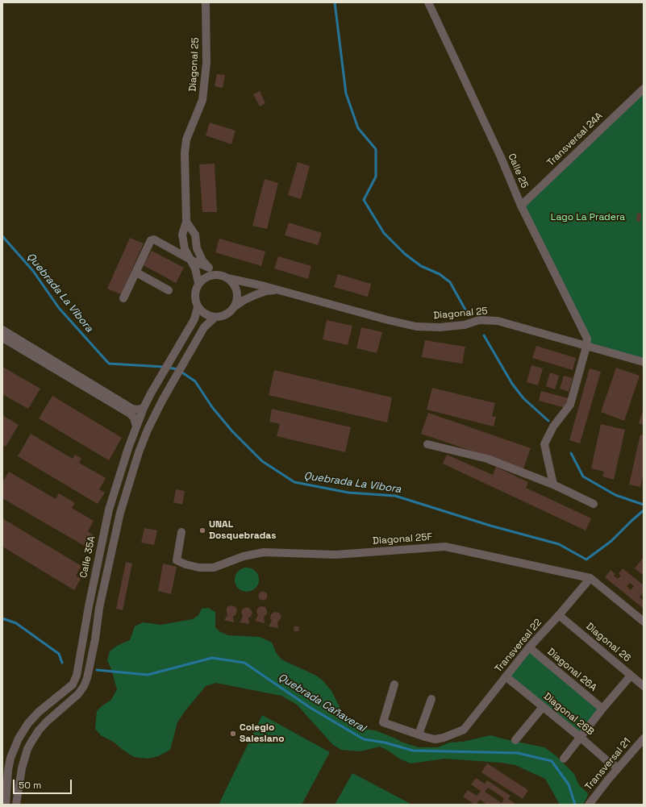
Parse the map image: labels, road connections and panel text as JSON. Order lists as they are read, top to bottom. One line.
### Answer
{"streets":{"street":["Diagonal 25","Transversal 24A","Calle 25","Diagonal 25F","Calle 35A","Diagonal 26","Transversal 22","Diagonal 26A","Diagonal 26B","Transversal 21"]},"crossings":[["Diagonal 25","Calle 25"],["Diagonal 25","Calle 35A"],["Transversal 24A","Calle 25"],["Diagonal 25F","Transversal 22"],["Diagonal 26","Transversal 22"],["Transversal 22","Diagonal 26A"],["Transversal 22","Diagonal 26B"],["Diagonal 26B","Transversal 21"]],"water":["Quebrada La Vibora","Quebrada Cañaveral"],"parks":["Lago La Pradera"],"places":["UNAL Dosquebradas","Colegio Salesiano"],"scale_bar":"50 m"}
